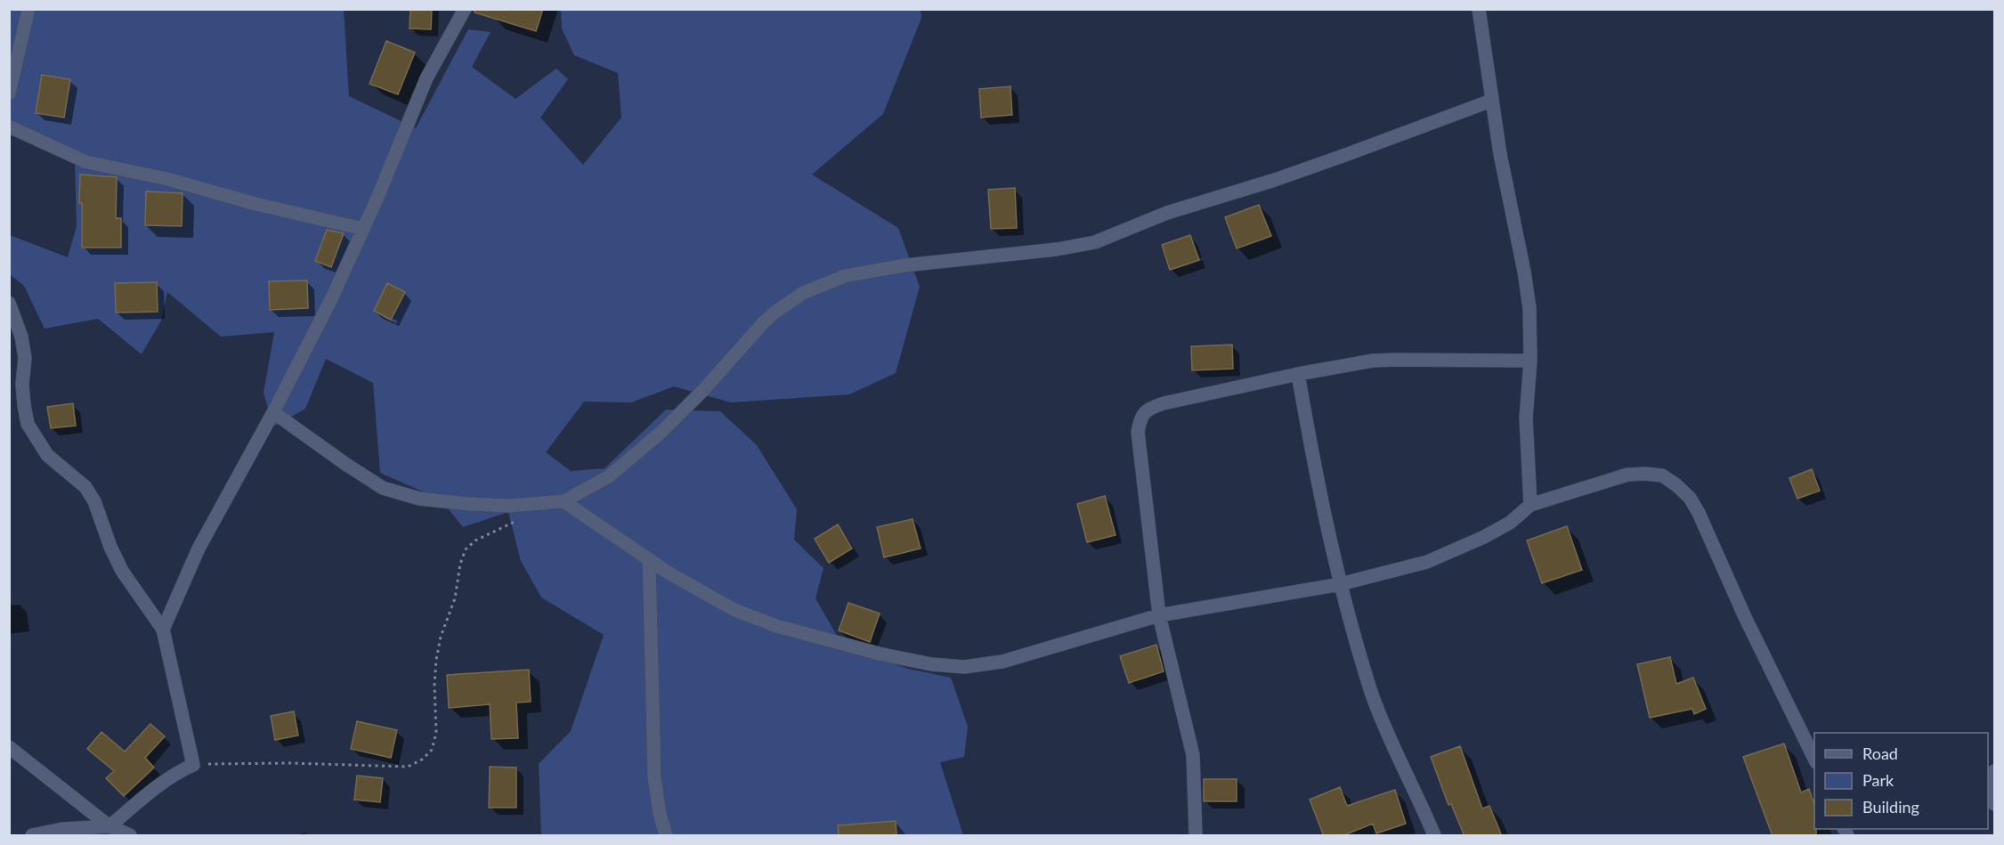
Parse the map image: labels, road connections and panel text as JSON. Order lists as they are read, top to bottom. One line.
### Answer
{"legend":["Road","Park","Building"]}
